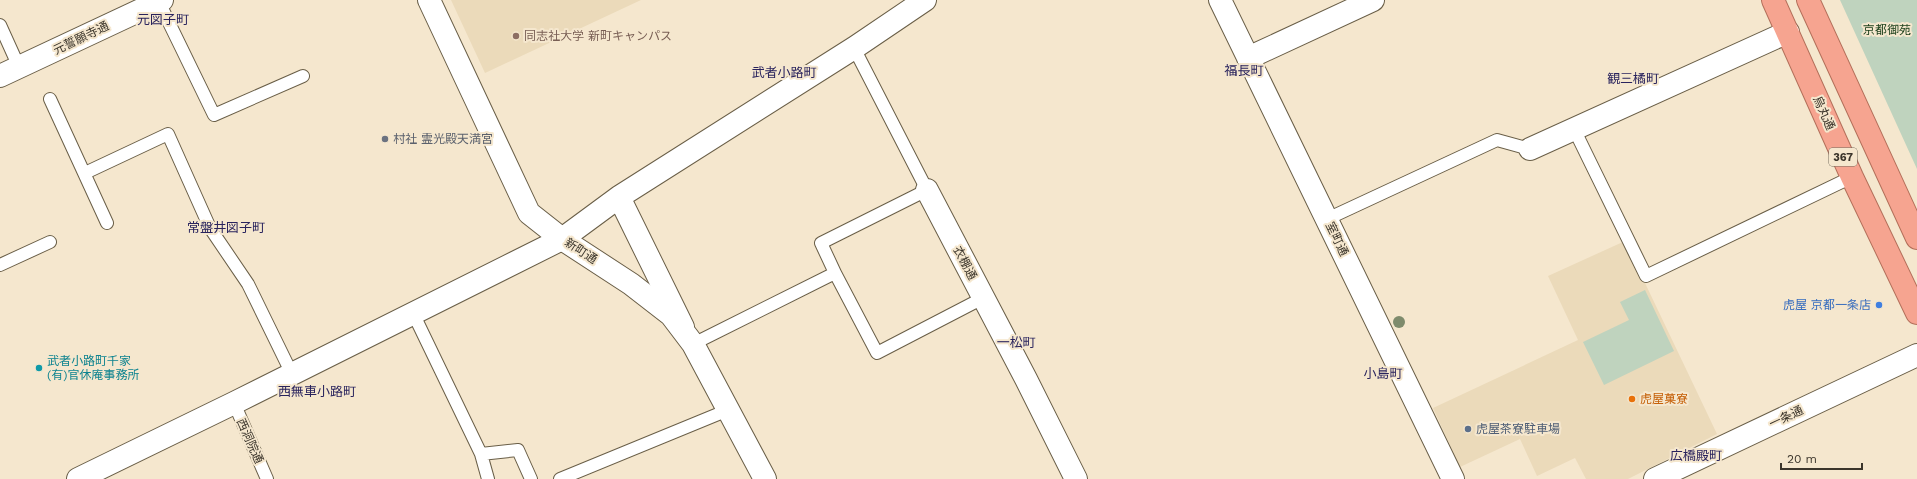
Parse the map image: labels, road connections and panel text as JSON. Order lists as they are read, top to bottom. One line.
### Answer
{"streets":{"highway":["烏丸通","367"],"street":["元誓願寺通","室町通","新町通","衣棚通","一条通"],"lane":["西洞院通"]},"districts":["元図子町","福長町","武者小路町","観三橘町","常盤井図子町","一松町","小島町","西無車小路町","広橋殿町"],"parks":["京都御苑"],"places":["同志社大学 新町キャンパス","村社 霊光殿天満宮","虎屋 京都一条店","武者小路町千家 (有)官休庵事務所","虎屋菓寮","虎屋茶寮駐車場"],"scale_bar":"20 m"}
